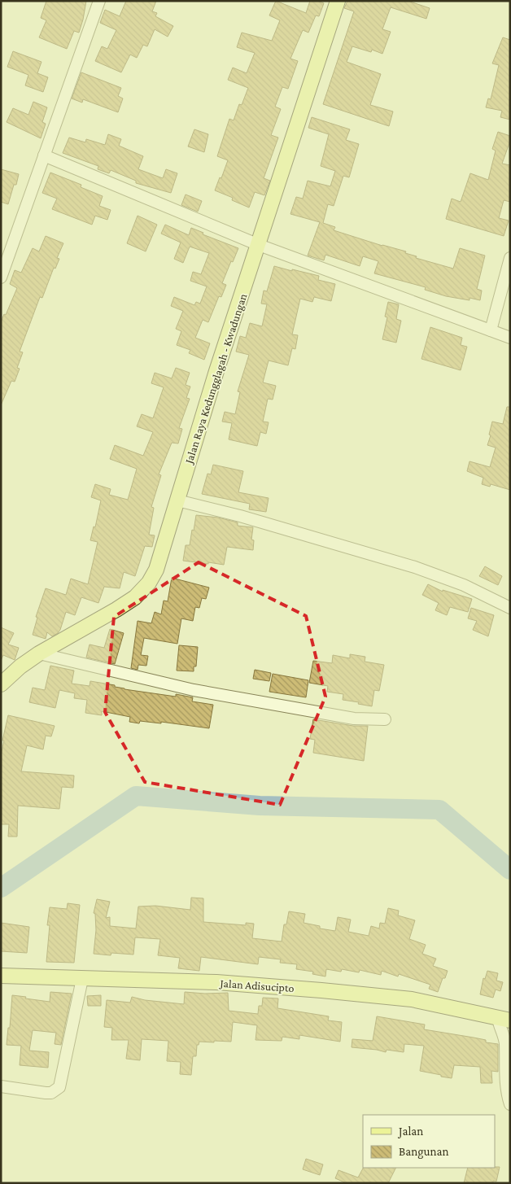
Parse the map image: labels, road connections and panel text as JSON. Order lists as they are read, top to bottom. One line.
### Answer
{"streets":{"main road":["Jalan Raya Kedungglagah - Kwadungan","Jalan Adisucipto"]},"legend":["Jalan","Bangunan"]}
